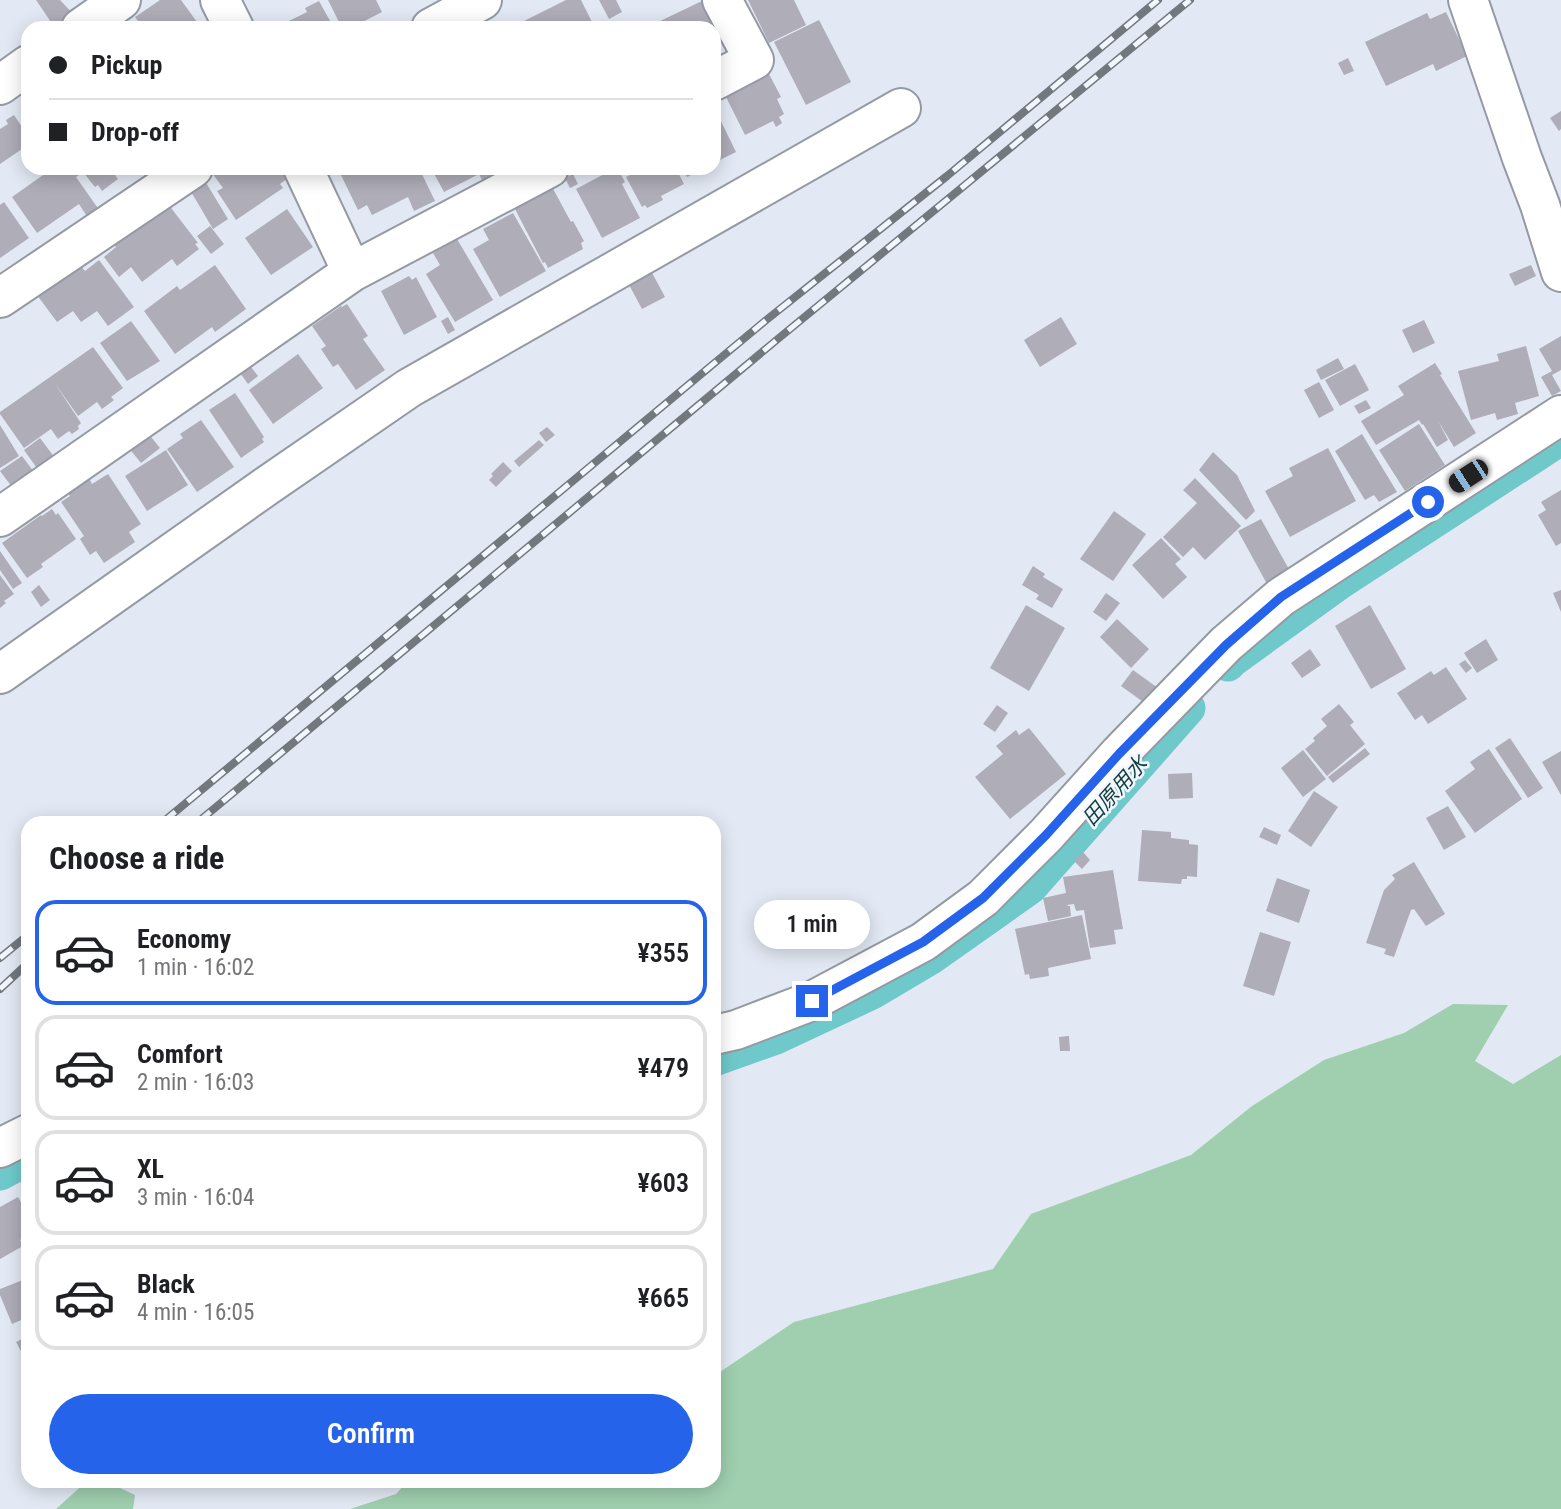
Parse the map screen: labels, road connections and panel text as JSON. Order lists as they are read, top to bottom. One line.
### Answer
{"water":["田原用水"],"page":{"banner":["Pickup","Drop-off"],"heading":"Choose a ride","bubble":"1 min","list":[{"name":"Economy","note":"1 min · 16:02","value":"¥355"},{"name":"Comfort","note":"2 min · 16:03","value":"¥479"},{"name":"XL","note":"3 min · 16:04","value":"¥603"},{"name":"Black","note":"4 min · 16:05","value":"¥665"}],"buttons":"Confirm"}}
